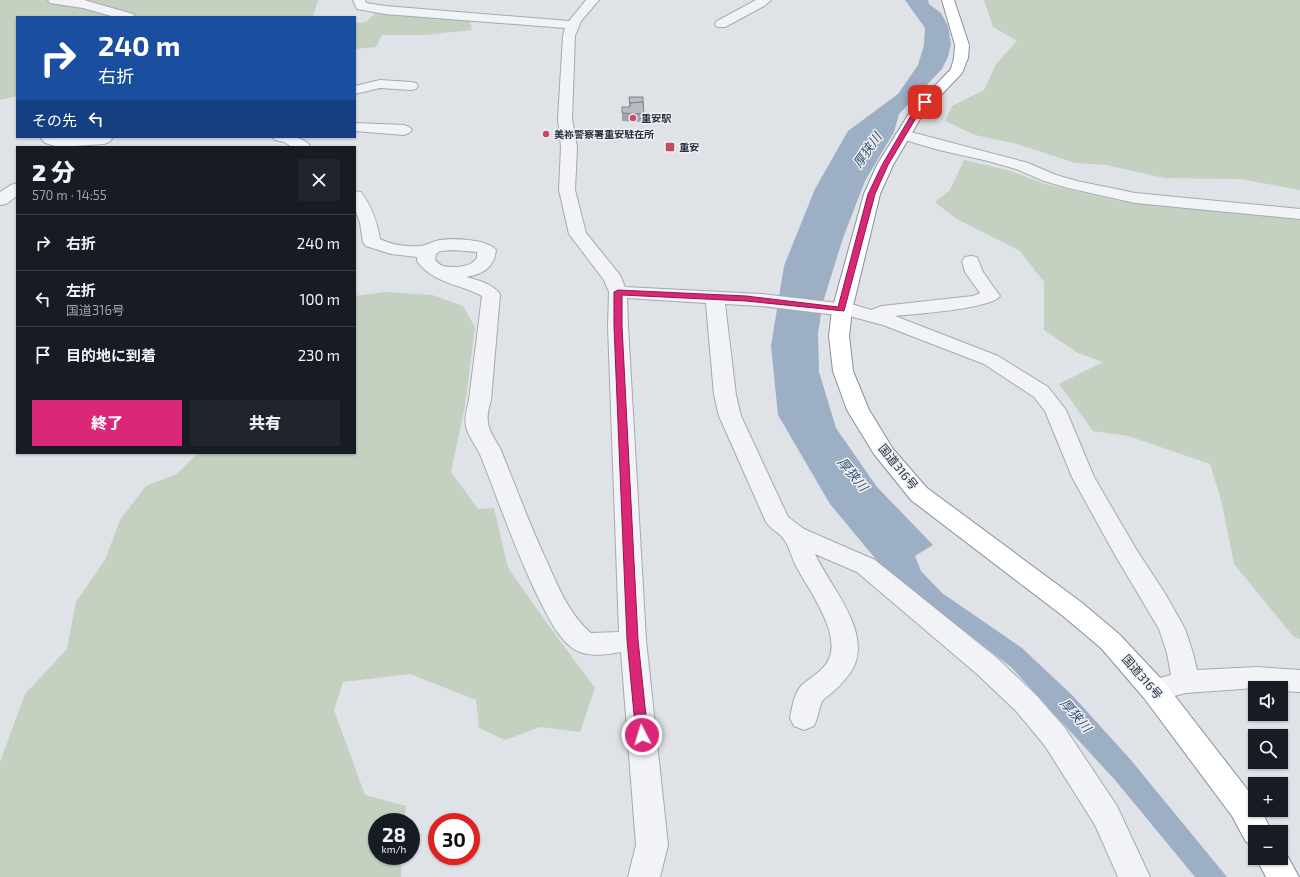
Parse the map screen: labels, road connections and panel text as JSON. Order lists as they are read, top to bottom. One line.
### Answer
{"streets":{"highway":["国道316号"]},"water":["厚狭川"],"places":{"other":["重安駅","美祢警察署重安駐在所"],"transit":["重安"]},"page":{"turn":["240 m","右折"],"then":"その先","heading":["2 分","570 m · 14:55"],"list":[{"name":"右折","value":"240 m"},{"name":"左折","note":"国道316号","value":"100 m"},{"name":"目的地に到着","value":"230 m"}],"buttons":["終了","共有"],"map_buttons":["+","−"],"speed":"28 km/h","limit":"30"}}
